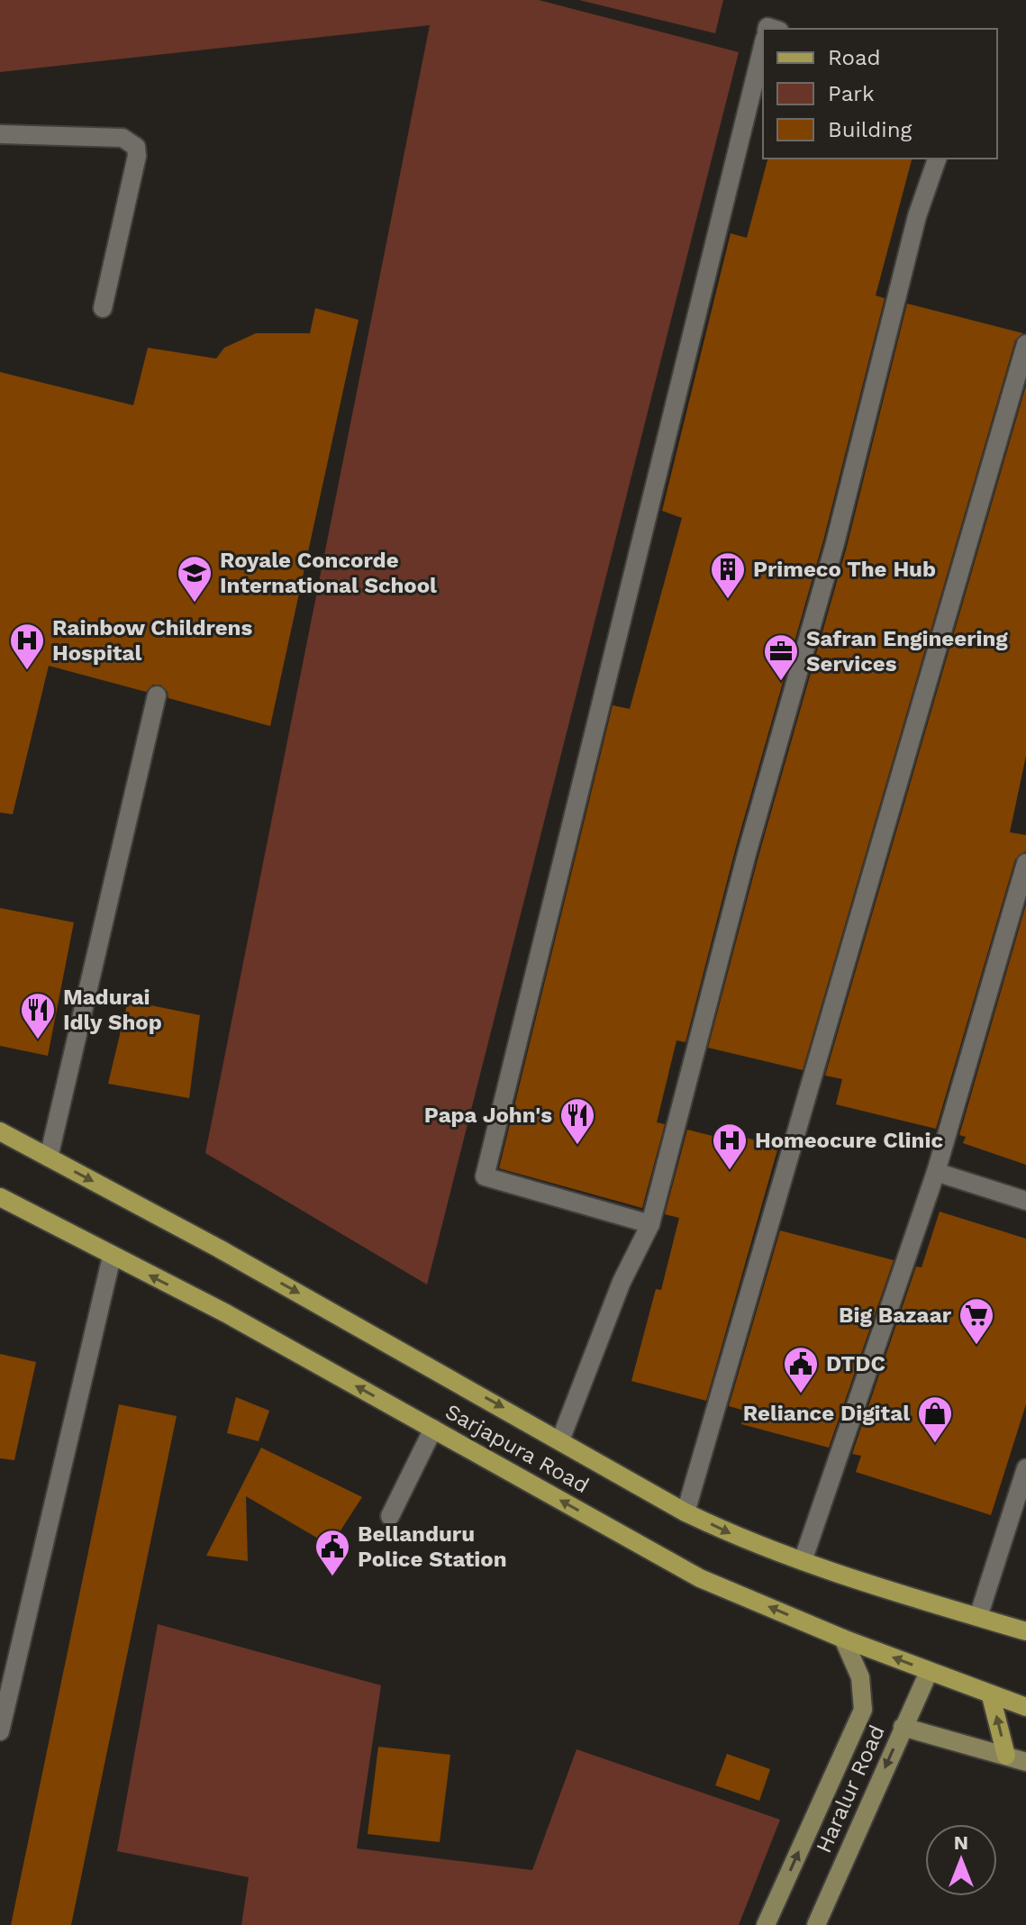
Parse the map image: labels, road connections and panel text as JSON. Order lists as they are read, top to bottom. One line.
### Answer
{"streets":{"main road":["Sarjapura Road"],"street":["Haralur Road"]},"crossings":[["Sarjapura Road","Haralur Road"]],"places":{"building":["Primeco The Hub"],"school or university":["Royale Concorde International School"],"hospital":["Rainbow Childrens Hospital","Homeocure Clinic"],"office":["Safran Engineering Services"],"restaurant":["Madurai Idly Shop","Papa John's"],"supermarket":["Big Bazaar"],"public building":["DTDC","Bellanduru Police Station"],"shop":["Reliance Digital"]},"legend":["Road","Park","Building"],"north":"top"}
